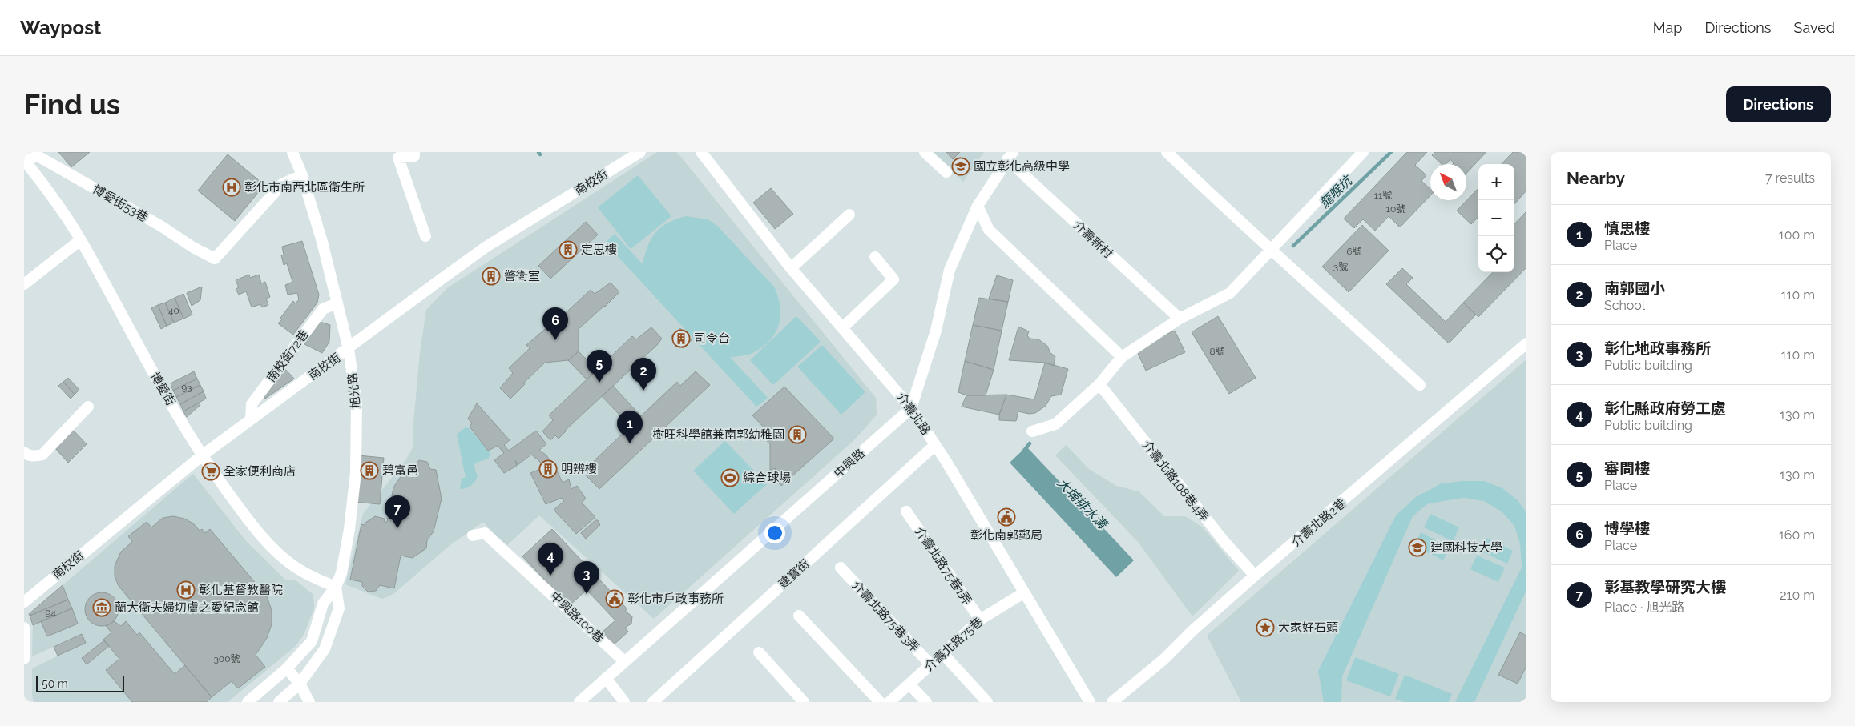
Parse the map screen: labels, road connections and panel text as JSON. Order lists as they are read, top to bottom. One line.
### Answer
{"streets":{"street":["南校街","博愛街53巷","介壽新村","南校街72巷","博愛街","旭光路","介壽北路","中興路","介壽北路108巷4弄","介壽北路2巷","介壽北路75巷1弄","建寶街","介壽北路75巷3弄","中興路100巷","介壽北路75巷"]},"crossings":[["南校街","南校街72巷"],["南校街","博愛街"],["南校街","旭光路"],["博愛街53巷","博愛街"],["博愛街53巷","旭光路"],["南校街72巷","旭光路"],["博愛街","旭光路"],["介壽北路","中興路"],["介壽北路","建寶街"],["介壽北路","介壽北路75巷"],["中興路","中興路100巷"],["介壽北路108巷4弄","介壽北路2巷"],["介壽北路75巷1弄","介壽北路75巷"],["介壽北路75巷3弄","介壽北路75巷"]],"water":["龍喉坑","大埔排水溝"],"places":{"school or university":["國立彰化高級中學","建國科技大學"],"hospital":["彰化市南西北區衛生所","彰化基督教醫院"],"building":["定思樓","警衛室","司令台","樹旺科學館兼南郭幼稚園","明辨樓","碧富邑"],"supermarket":["全家便利商店"],"sports":["綜合球場"],"public building":["彰化南郭郵局","彰化市戶政事務所"],"museum":["蘭大衛夫婦切膚之愛紀念館"],"place":["大家好石頭"]},"house_numbers":["11號","10號","6號","3號","40","8號","93","94","300號"],"scale_bar":"50 m","north":"top left","page":{"header":"Waypost","nav":["Map","Directions","Saved"],"buttons":"Directions","title":"Find us","heading":["Nearby","7 results"],"map_buttons":["+","−"],"list":[{"mark":"1","name":"慎思樓","note":"Place","value":"100 m"},{"mark":"2","name":"南郭國小","note":"School","value":"110 m"},{"mark":"3","name":"彰化地政事務所","note":"Public building","value":"110 m"},{"mark":"4","name":"彰化縣政府勞工處","note":"Public building","value":"130 m"},{"mark":"5","name":"審問樓","note":"Place","value":"130 m"},{"mark":"6","name":"博學樓","note":"Place","value":"160 m"},{"mark":"7","name":"彰基教學研究大樓","note":"Place · 旭光路","value":"210 m"}],"pins":["6","5","2","1","7","4","3"],"scale":"50 m"}}
